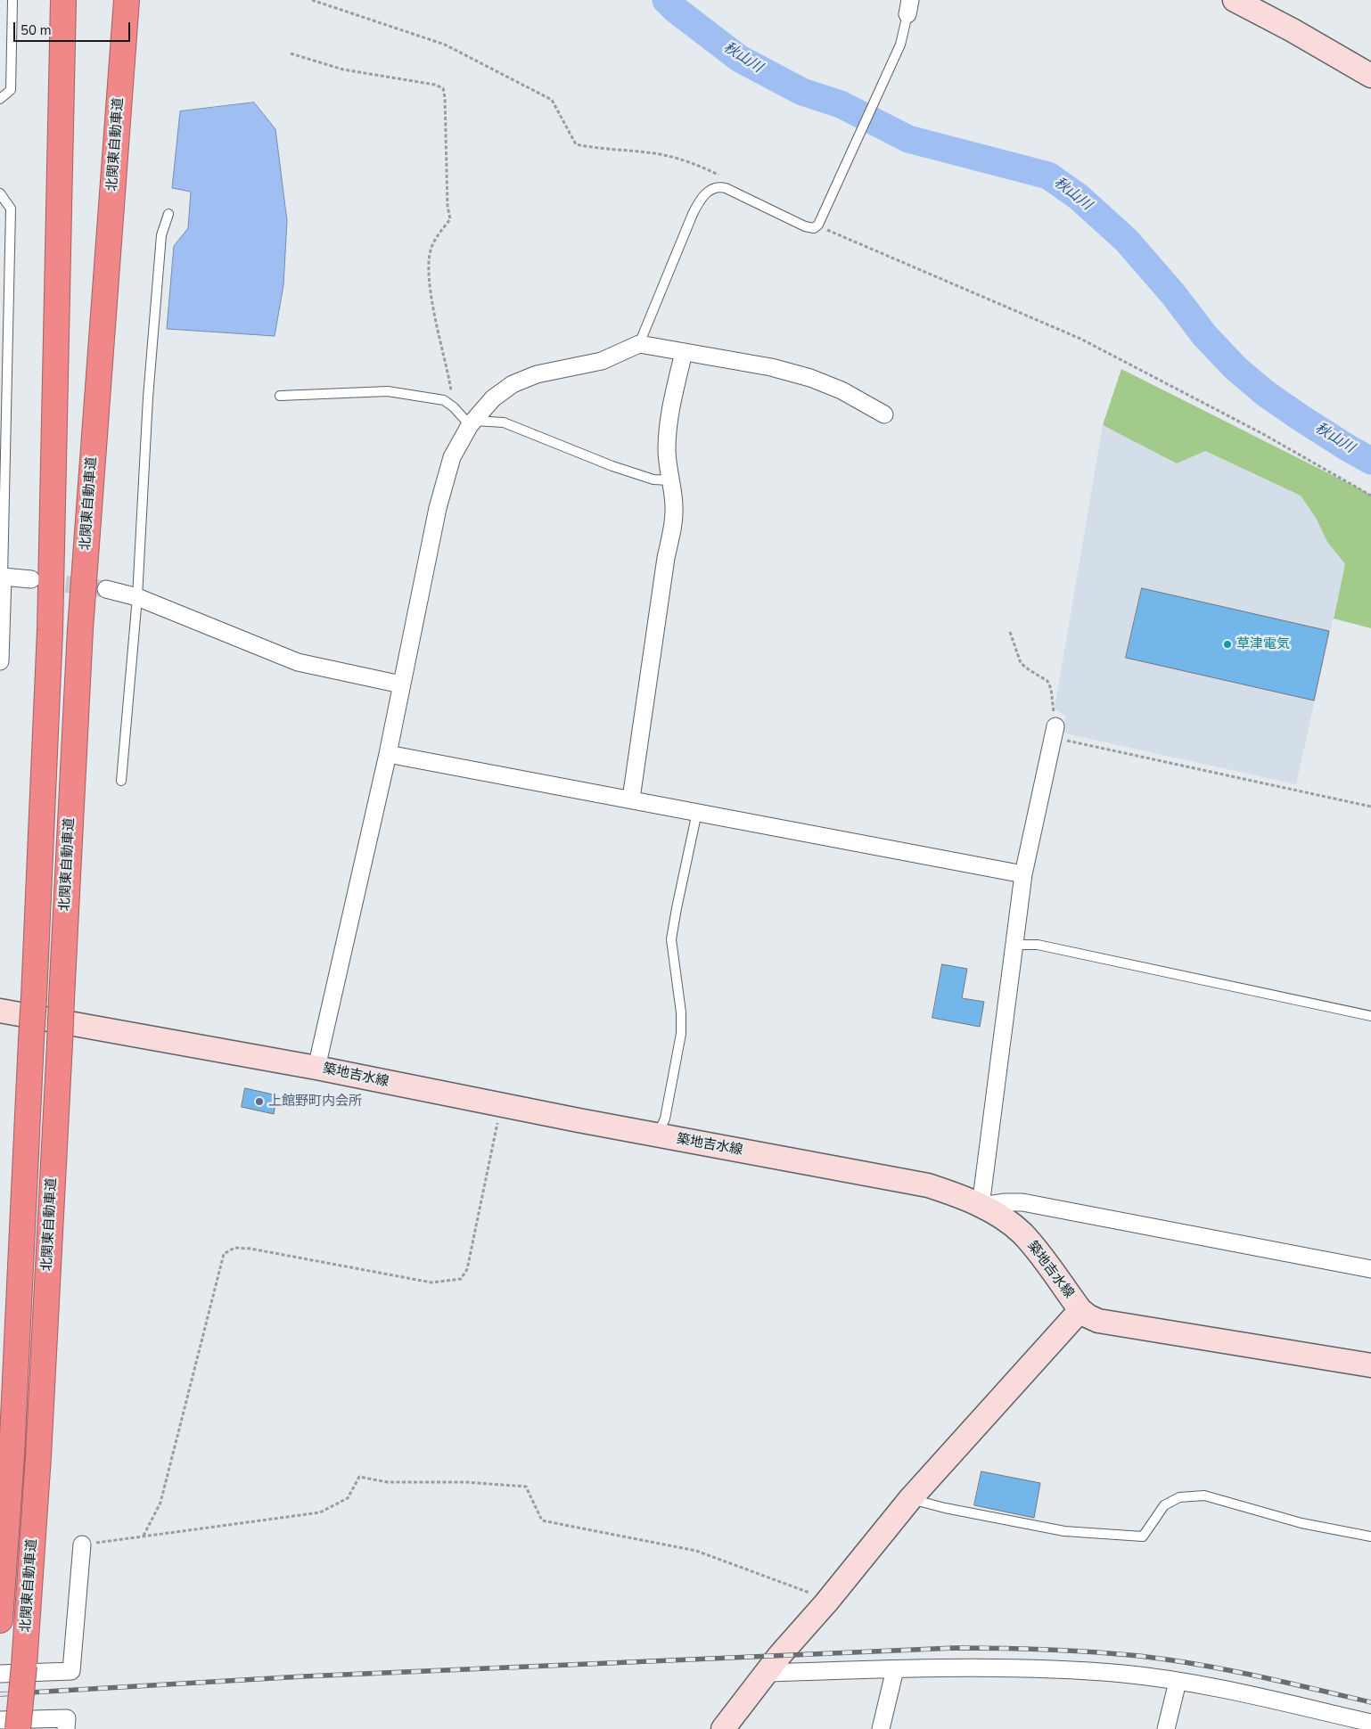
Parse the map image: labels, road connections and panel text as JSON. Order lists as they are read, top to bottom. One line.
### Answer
{"streets":{"highway":["北関東自動車道"],"main road":["築地吉水線"]},"water":["秋山川"],"places":["草津電気","上館野町内会所"],"scale_bar":"50 m"}
